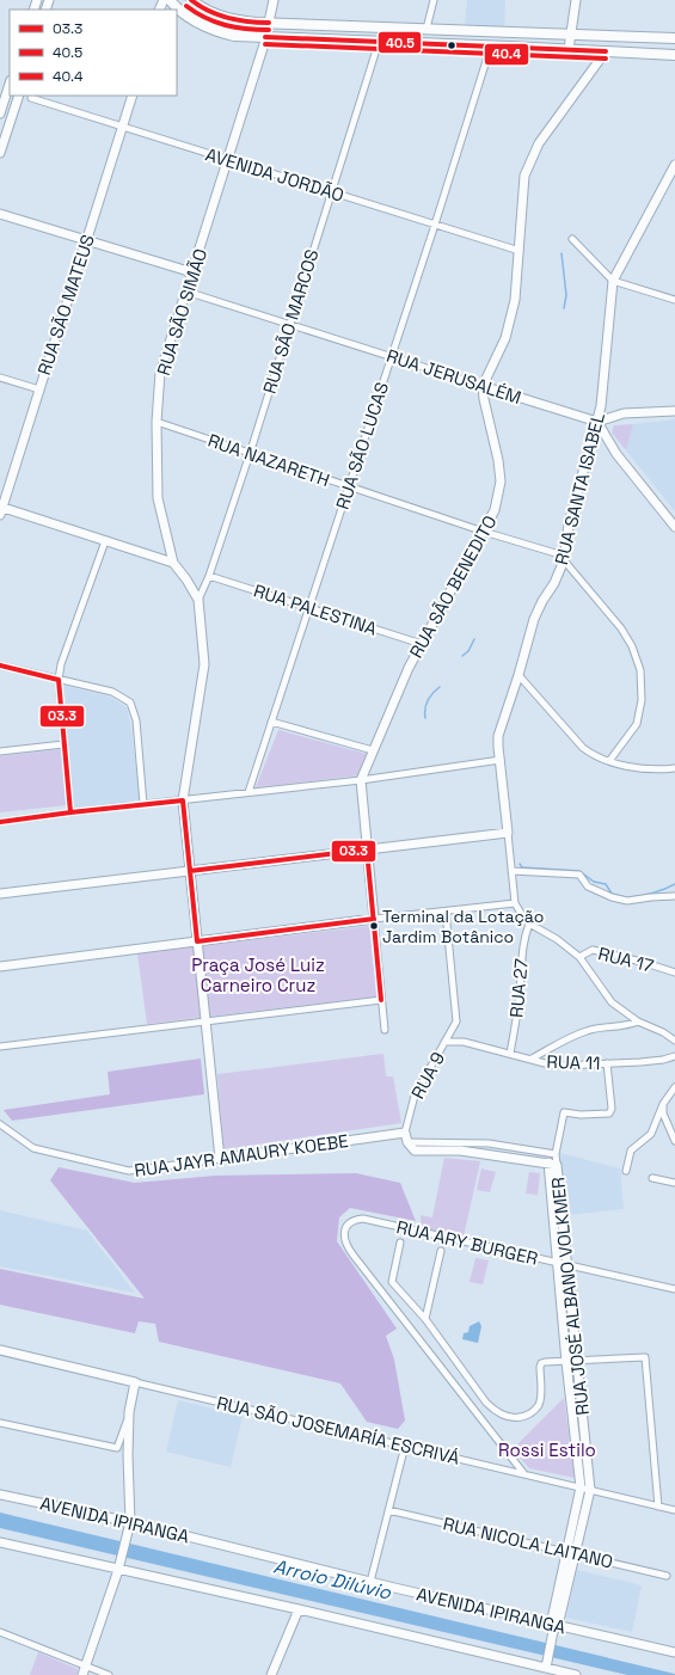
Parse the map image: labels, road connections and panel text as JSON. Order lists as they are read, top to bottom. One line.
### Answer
{"streets":{"street":["AVENIDA JORDÃO","RUA SÃO MATEUS","RUA SÃO SIMÃO","RUA SÃO MARCOS","RUA JERUSALÉM","RUA SÃO LUCAS","RUA NAZARETH","RUA SANTA ISABEL","RUA SÃO BENEDITO","RUA PALESTINA","RUA 17","RUA 27","RUA 11","RUA 9","RUA JAYR AMAURY KOEBE","RUA ARY BURGER","RUA JOSÉ ALBANO VOLKMER","RUA SÃO JOSEMARÍA ESCRIVÁ","AVENIDA IPIRANGA","RUA NICOLA LAITANO"]},"crossings":[["AVENIDA JORDÃO","RUA SÃO MATEUS"],["AVENIDA JORDÃO","RUA SÃO SIMÃO"],["AVENIDA JORDÃO","RUA SÃO MARCOS"],["AVENIDA JORDÃO","RUA SÃO LUCAS"],["RUA SÃO SIMÃO","RUA SÃO MARCOS"],["RUA SÃO SIMÃO","RUA JERUSALÉM"],["RUA SÃO SIMÃO","RUA NAZARETH"],["RUA SÃO SIMÃO","RUA JAYR AMAURY KOEBE"],["RUA SÃO MARCOS","RUA JERUSALÉM"],["RUA SÃO MARCOS","RUA NAZARETH"],["RUA SÃO MARCOS","RUA PALESTINA"],["RUA JERUSALÉM","RUA SÃO LUCAS"],["RUA JERUSALÉM","RUA SANTA ISABEL"],["RUA JERUSALÉM","RUA SÃO BENEDITO"],["RUA SÃO LUCAS","RUA NAZARETH"],["RUA SÃO LUCAS","RUA PALESTINA"],["RUA NAZARETH","RUA SANTA ISABEL"],["RUA NAZARETH","RUA SÃO BENEDITO"],["RUA SÃO BENEDITO","RUA PALESTINA"],["RUA 27","RUA 11"],["RUA 11","RUA 9"],["RUA 9","RUA JAYR AMAURY KOEBE"],["RUA ARY BURGER","RUA JOSÉ ALBANO VOLKMER"],["RUA ARY BURGER","RUA SÃO JOSEMARÍA ESCRIVÁ"],["RUA JOSÉ ALBANO VOLKMER","RUA SÃO JOSEMARÍA ESCRIVÁ"],["RUA JOSÉ ALBANO VOLKMER","AVENIDA IPIRANGA"],["RUA JOSÉ ALBANO VOLKMER","RUA NICOLA LAITANO"]],"water":["Arroio Dilúvio"],"parks":["Praça José Luiz Carneiro Cruz","Rossi Estilo"],"places":["Terminal da Lotação Jardim Botânico"],"lines":["transit line 40.5","transit line 40.4","transit line 03.3"],"legend":["03.3","40.5","40.4"]}
